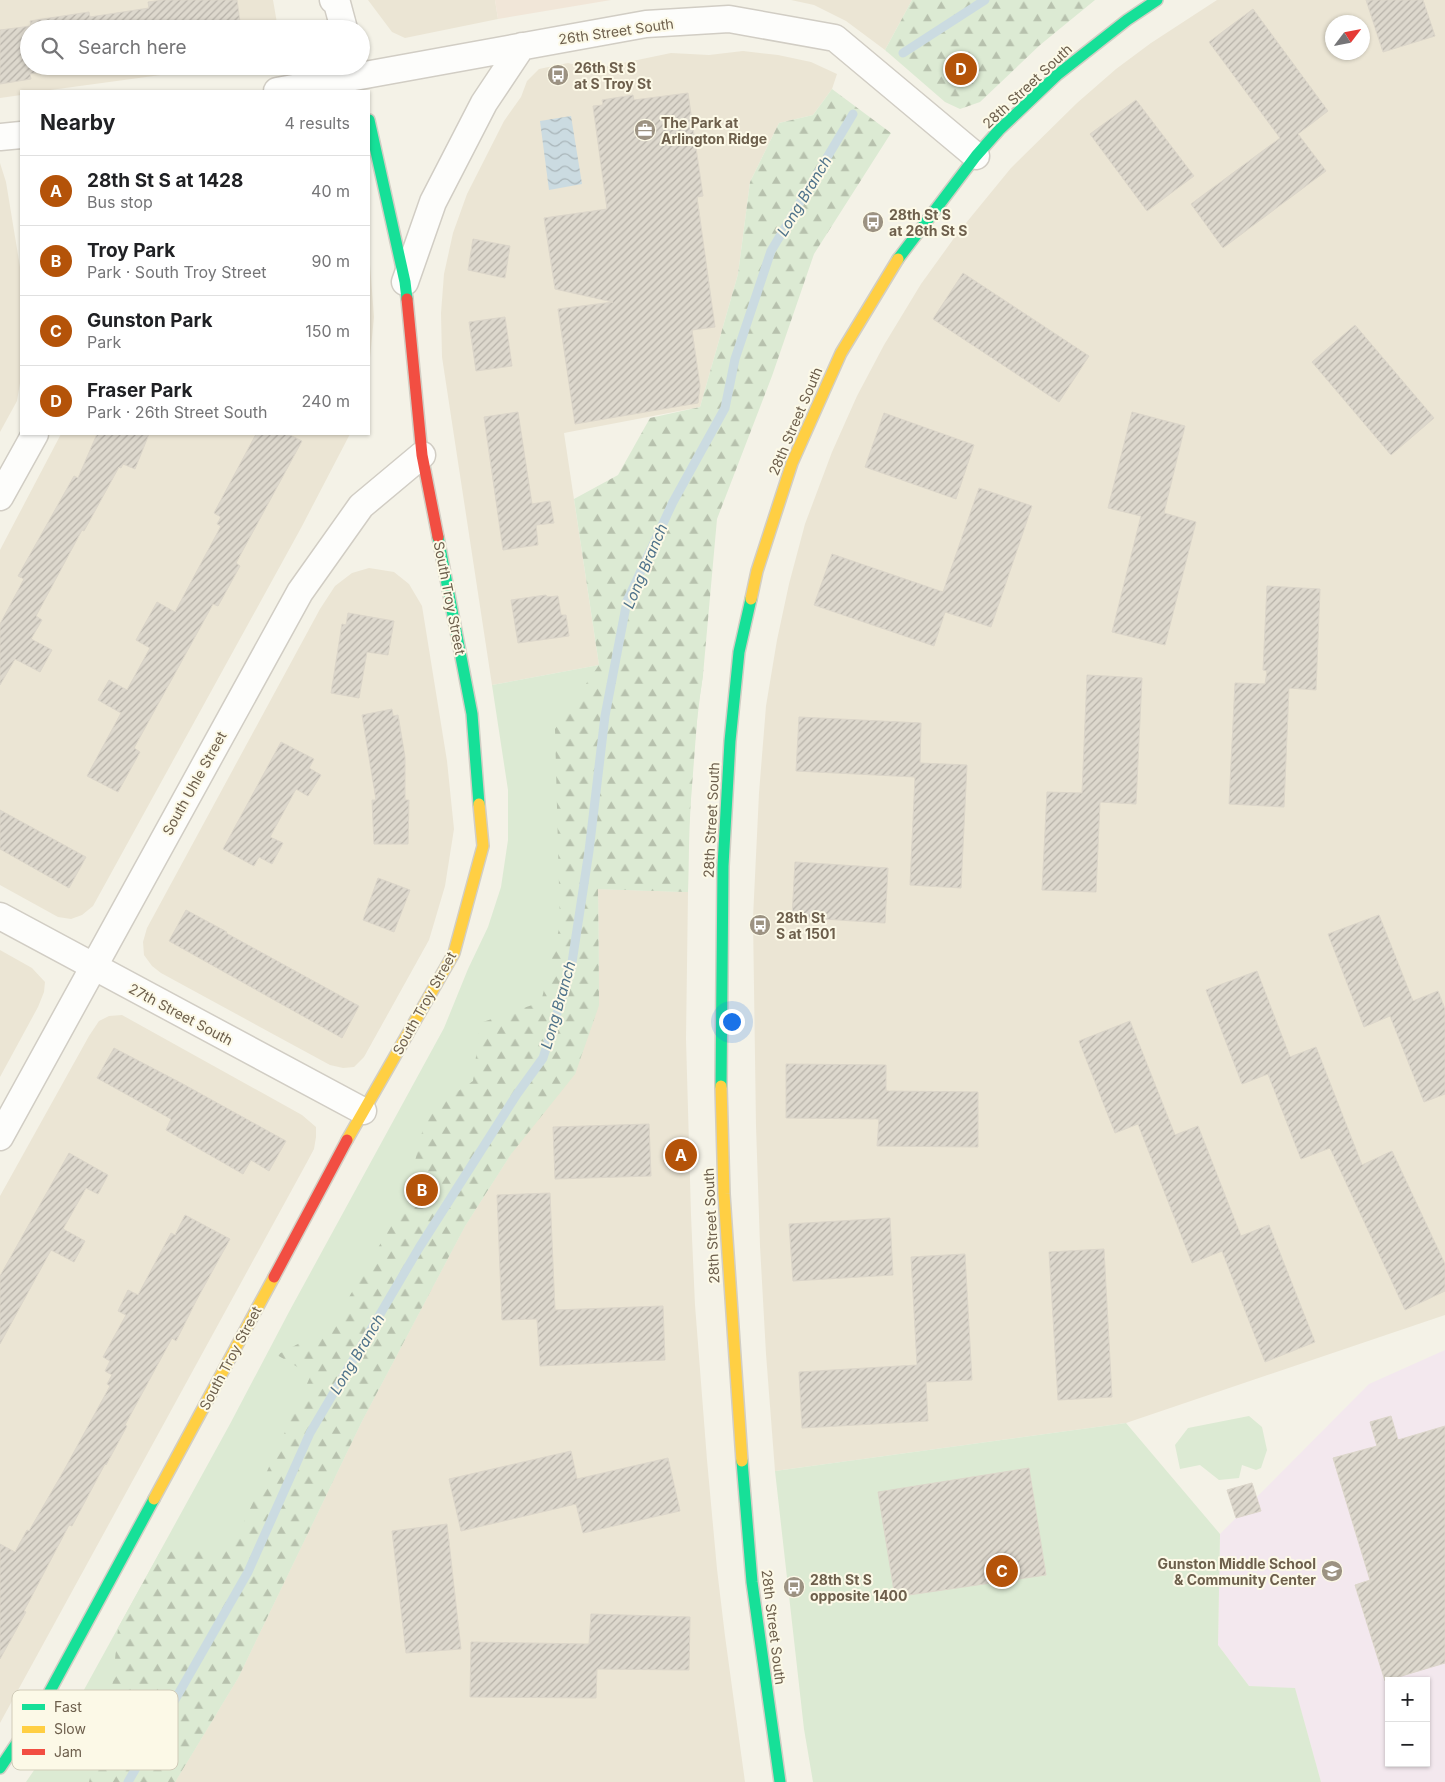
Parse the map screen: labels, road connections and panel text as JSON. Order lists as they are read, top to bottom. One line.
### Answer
{"streets":{"street":["26th Street South","28th Street South","South Troy Street","South Uhle Street","27th Street South"]},"crossings":[["26th Street South","28th Street South"],["South Troy Street","South Uhle Street"],["South Troy Street","27th Street South"],["South Uhle Street","27th Street South"]],"water":["Long Branch"],"places":{"bus stop":["26th St S at S Troy St","28th St S at 26th St S","28th St S at 1501","28th St S opposite 1400"],"office":["The Park at Arlington Ridge"],"school or university":["Gunston Middle School & Community Center"]},"legend":["Fast","Slow","Jam"],"north":"top right","page":{"search":"Search here","pins":["D","A","B","C"],"heading":["Nearby","4 results"],"list":[{"mark":"A","name":"28th St S at 1428","note":"Bus stop","value":"40 m"},{"mark":"B","name":"Troy Park","note":"Park · South Troy Street","value":"90 m"},{"mark":"C","name":"Gunston Park","note":"Park","value":"150 m"},{"mark":"D","name":"Fraser Park","note":"Park · 26th Street South","value":"240 m"}],"map_buttons":["+","−"]}}
